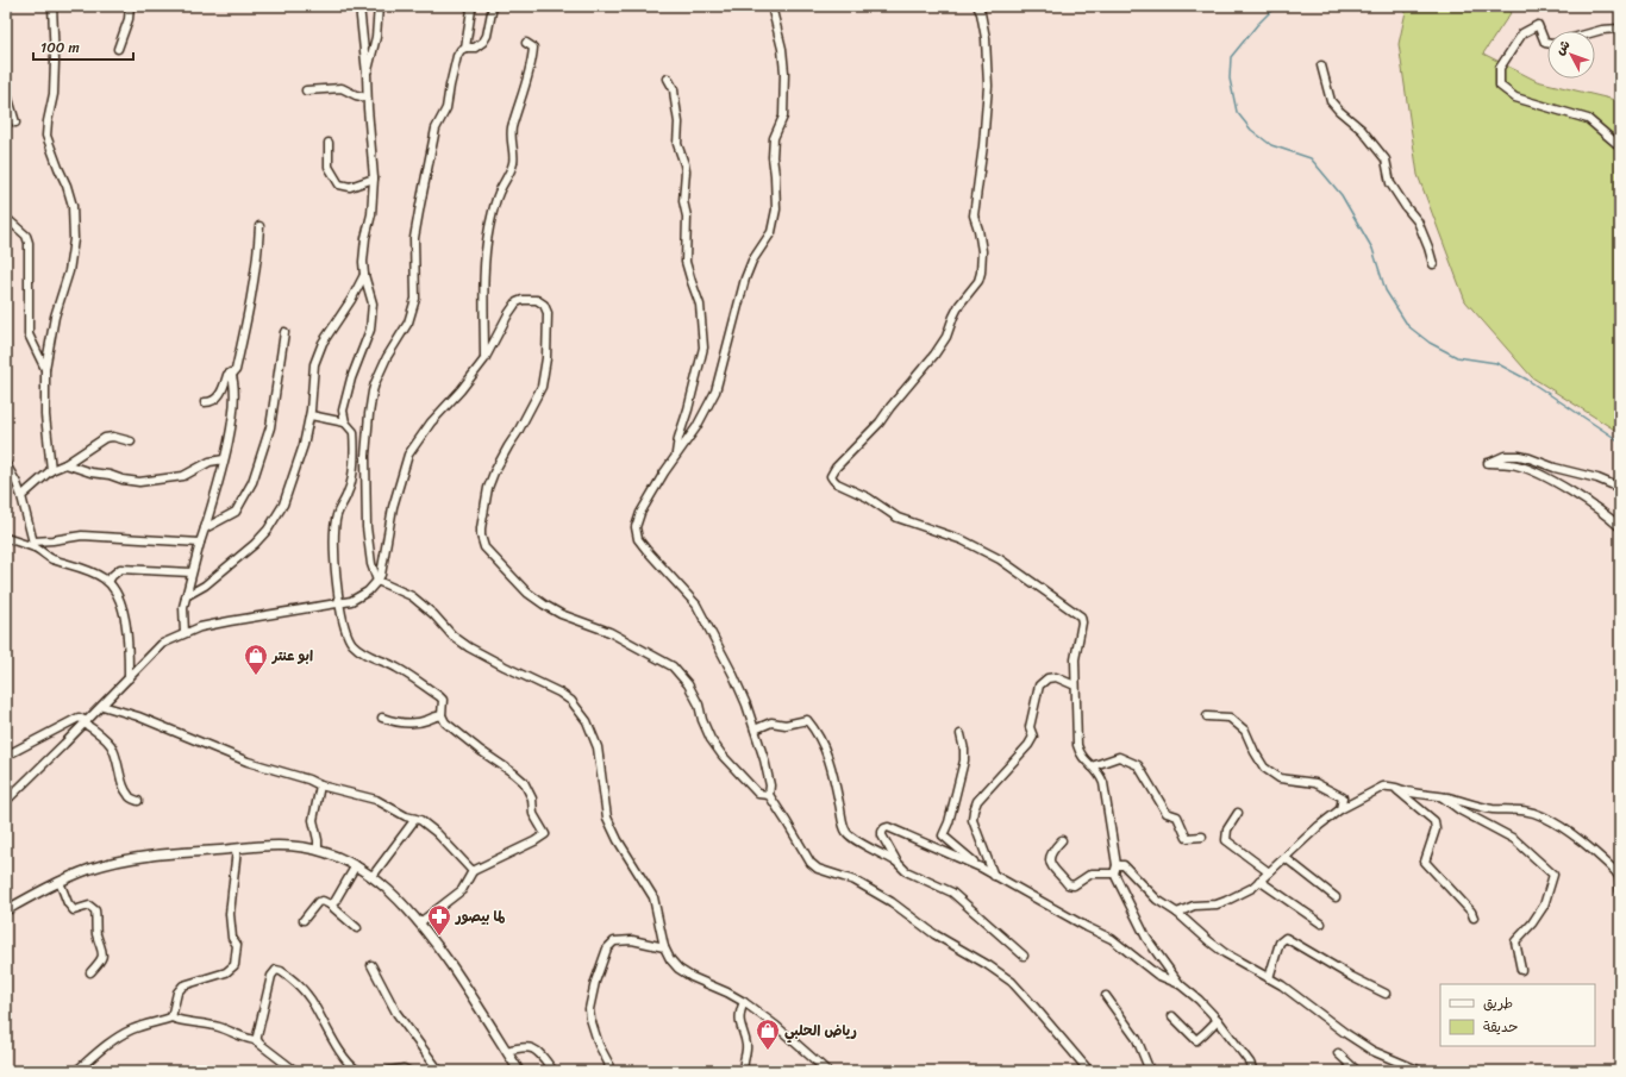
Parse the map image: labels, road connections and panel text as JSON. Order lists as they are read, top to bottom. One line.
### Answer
{"places":{"shop":["ابو عنتر","رياض الحلبي"],"pharmacy":["لما بيصور"]},"legend":["طريق","حديقة"],"scale_bar":"100 m","north":"top left"}
